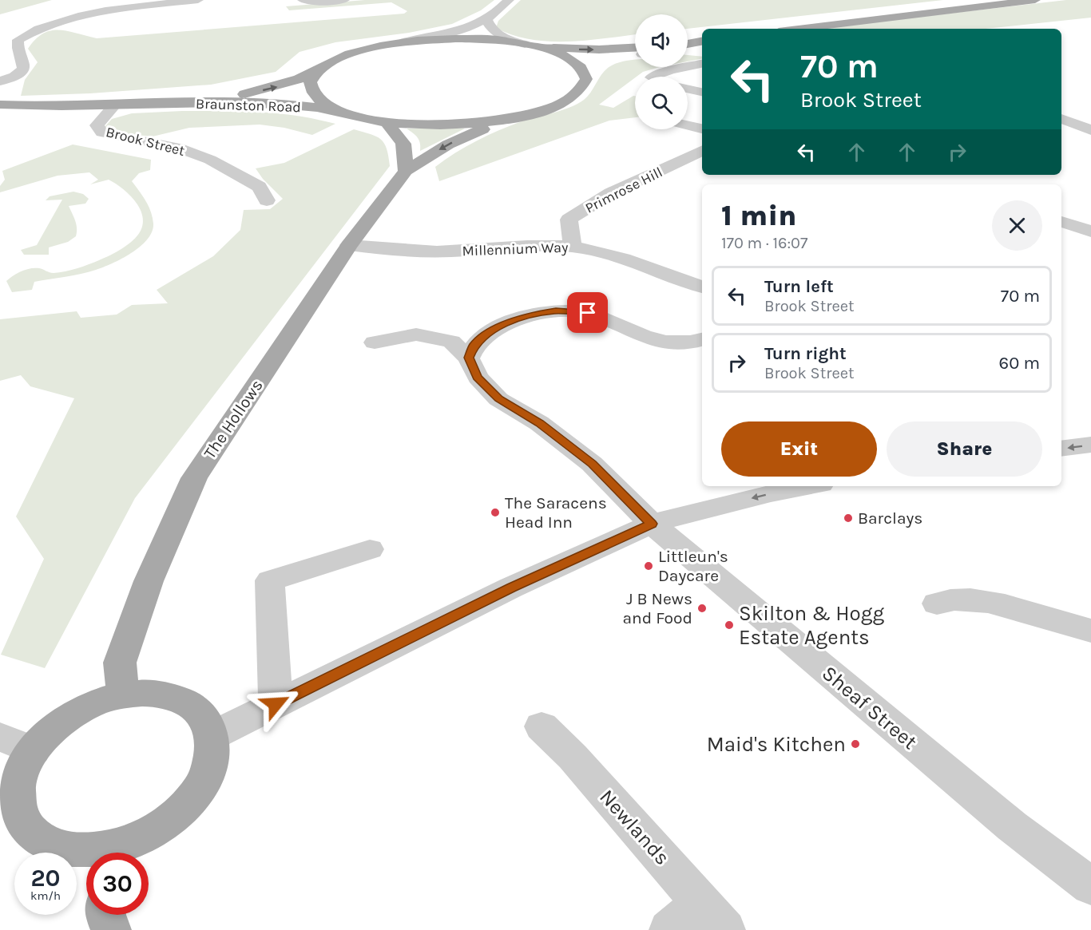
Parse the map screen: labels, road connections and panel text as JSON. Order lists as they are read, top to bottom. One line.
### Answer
{"streets":{"main road":["Braunston Road","The Hollows"],"street":["Brook Street","Primrose Hill","Millennium Way","Sheaf Street","Newlands"]},"crossings":[["Braunston Road","Brook Street"],["Primrose Hill","Millennium Way"],["Millennium Way","The Hollows"]],"places":["The Saracens Head Inn","Barclays","Littleun's Daycare","J B News and Food","Skilton & Hogg Estate Agents","Maid's Kitchen"],"page":{"turn":["70 m","Brook Street"],"heading":["1 min","170 m · 16:07"],"list":[{"name":"Turn left","note":"Brook Street","value":"70 m"},{"name":"Turn right","note":"Brook Street","value":"60 m"}],"buttons":["Exit","Share"],"speed":"20 km/h","limit":"30"}}
